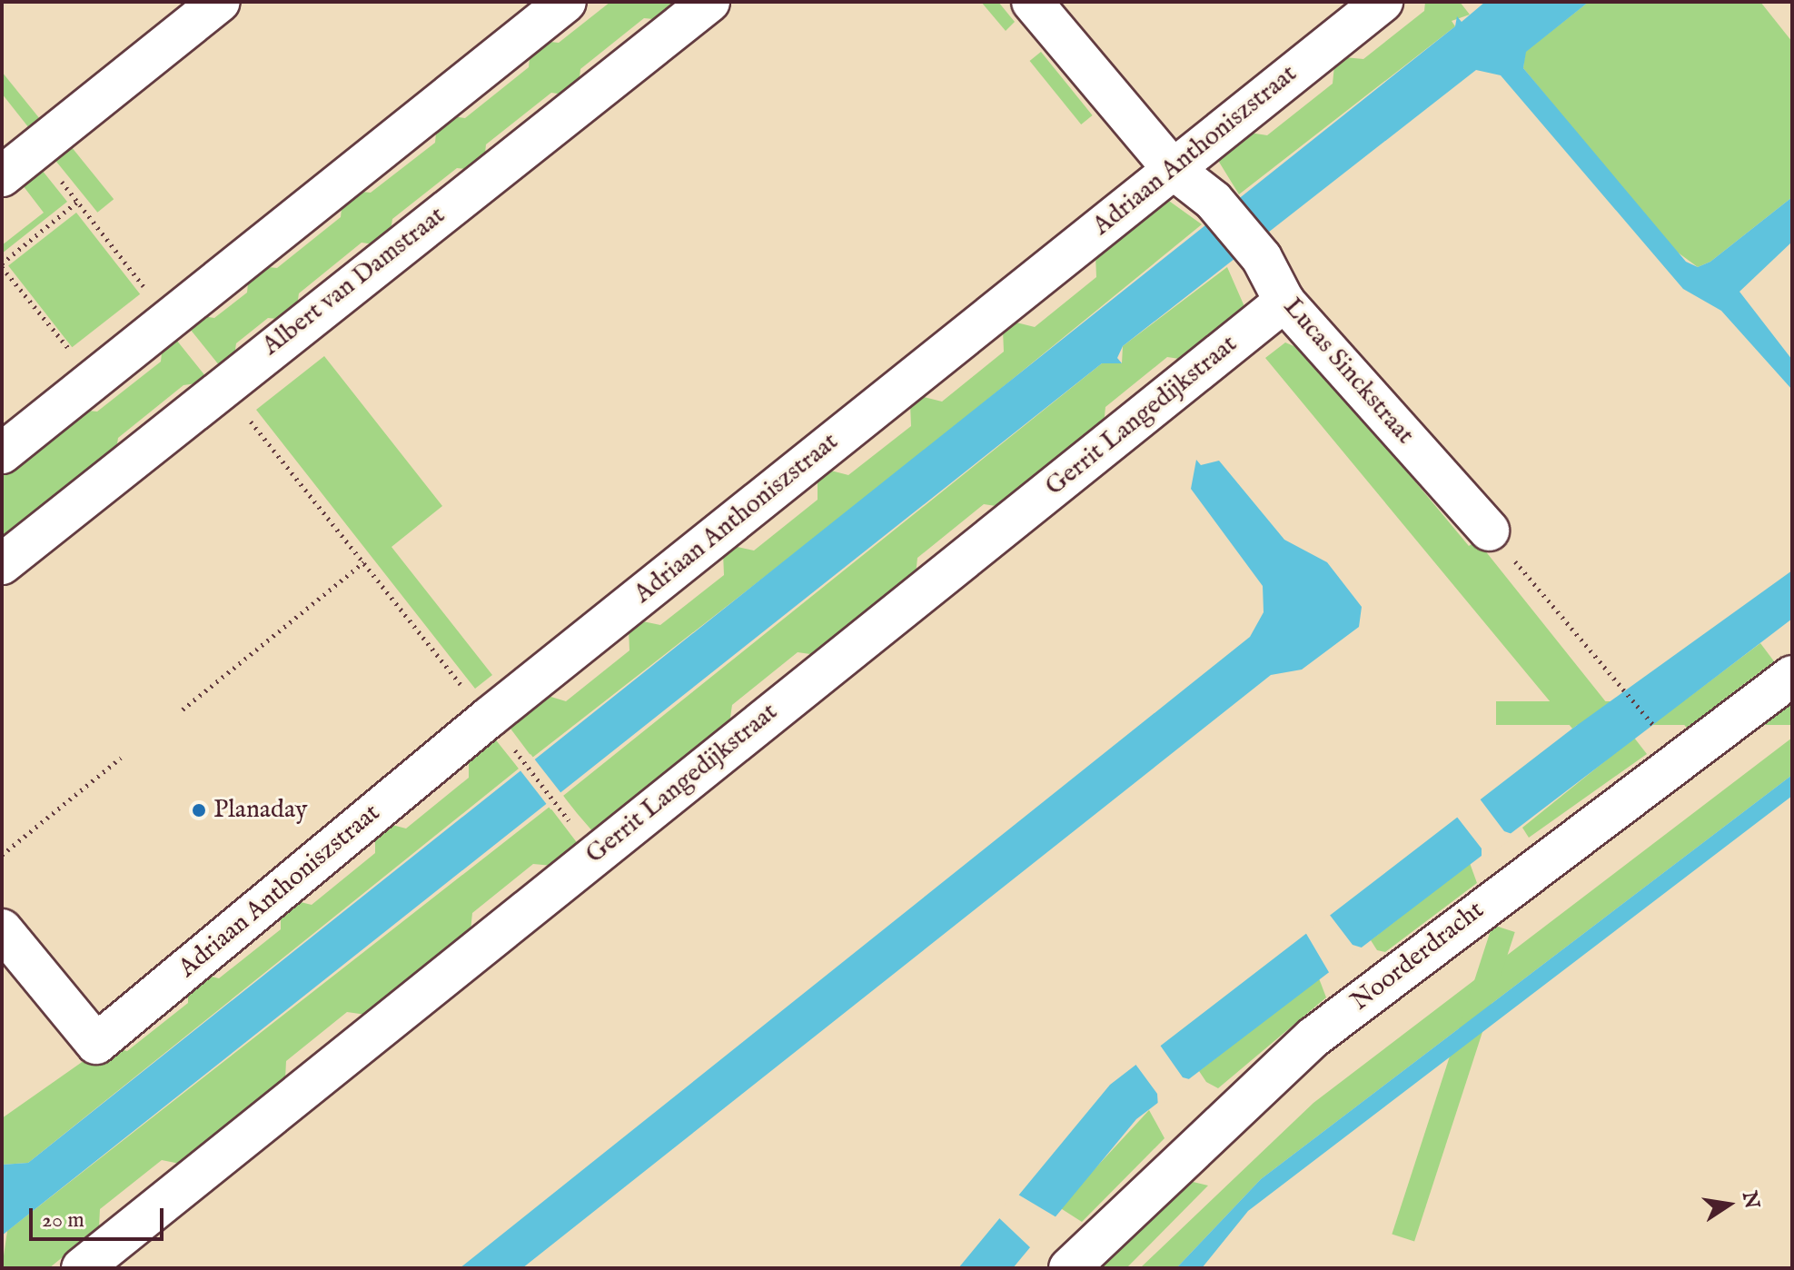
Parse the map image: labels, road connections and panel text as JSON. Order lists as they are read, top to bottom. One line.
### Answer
{"streets":{"street":["Adriaan Anthoniszstraat","Albert van Damstraat","Lucas Sinckstraat","Gerrit Langedijkstraat","Noorderdracht"]},"crossings":[["Adriaan Anthoniszstraat","Lucas Sinckstraat"],["Lucas Sinckstraat","Gerrit Langedijkstraat"]],"places":["Planaday"],"scale_bar":"20 m","north":"right"}
